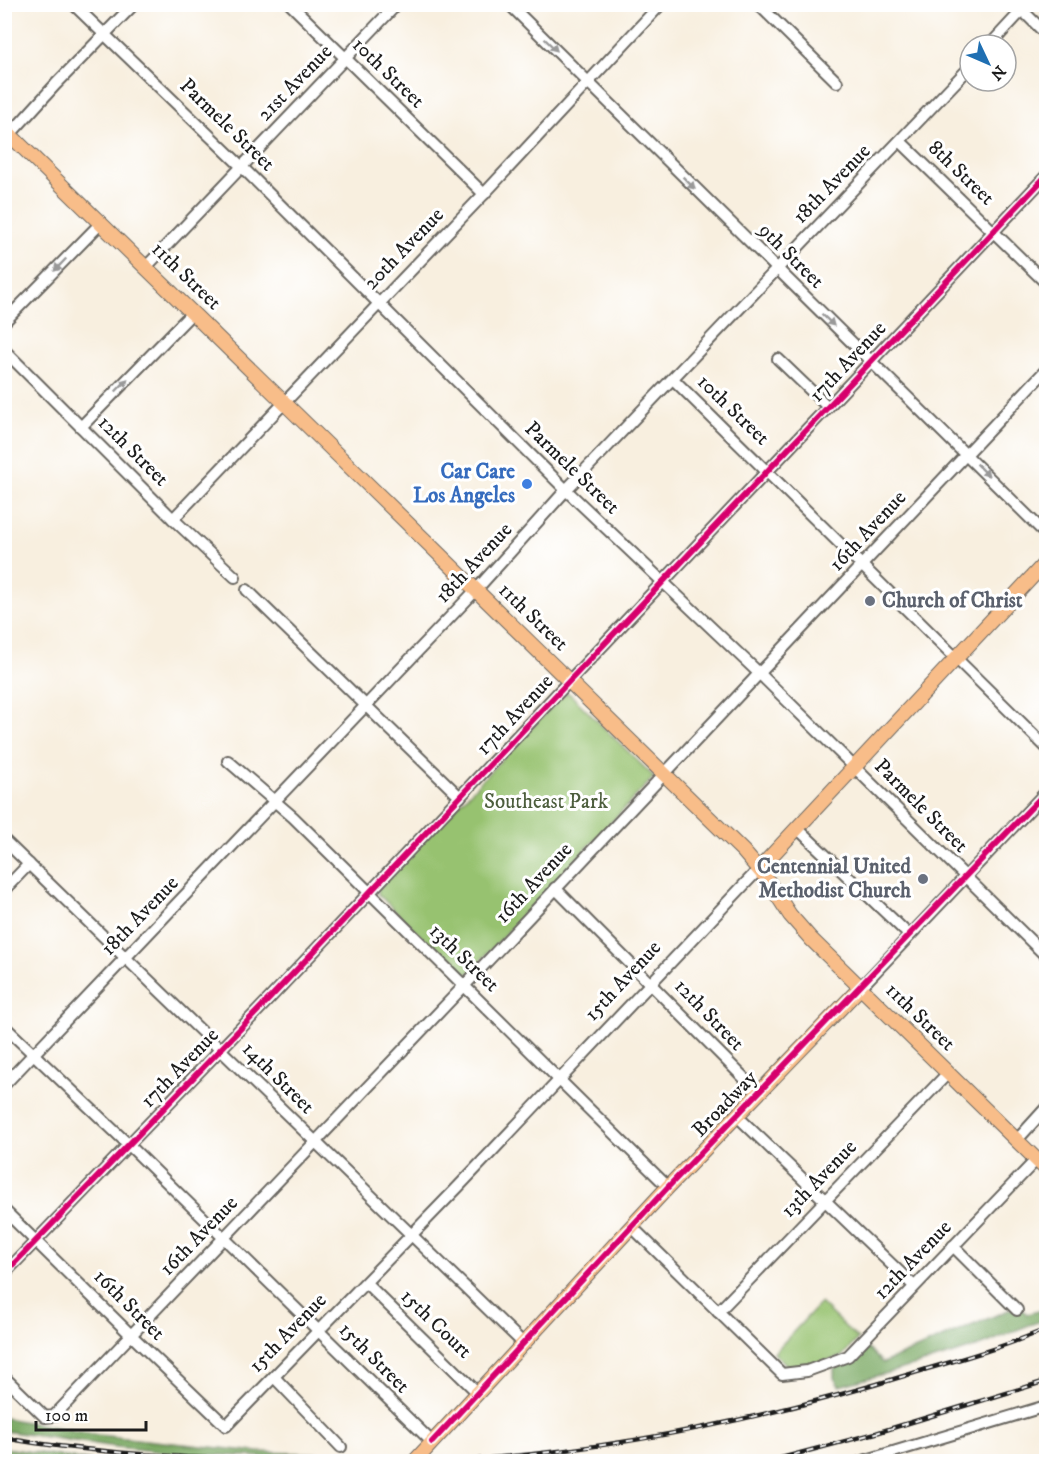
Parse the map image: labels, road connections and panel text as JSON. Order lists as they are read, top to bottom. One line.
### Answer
{"streets":{"main road":["11th Street","15th Avenue","Broadway"],"street":["10th Street","21st Avenue","Parmele Street","8th Street","18th Avenue","20th Avenue","9th Street","17th Avenue","12th Street","16th Avenue","13th Street","14th Street","13th Avenue","12th Avenue","16th Street","15th Court","15th Street"]},"crossings":[["10th Street","21st Avenue"],["10th Street","18th Avenue"],["10th Street","20th Avenue"],["10th Street","17th Avenue"],["10th Street","16th Avenue"],["10th Street","15th Avenue"],["21st Avenue","Parmele Street"],["21st Avenue","11th Street"],["Parmele Street","18th Avenue"],["Parmele Street","20th Avenue"],["Parmele Street","17th Avenue"],["Parmele Street","16th Avenue"],["Parmele Street","15th Avenue"],["Parmele Street","Broadway"],["8th Street","18th Avenue"],["8th Street","17th Avenue"],["18th Avenue","9th Street"],["18th Avenue","11th Street"],["18th Avenue","13th Street"],["18th Avenue","14th Street"],["18th Avenue","15th Street"],["20th Avenue","9th Street"],["20th Avenue","11th Street"],["20th Avenue","12th Street"],["9th Street","17th Avenue"],["9th Street","16th Avenue"],["11th Street","17th Avenue"],["11th Street","16th Avenue"],["11th Street","15th Avenue"],["11th Street","Broadway"],["11th Street","13th Avenue"],["11th Street","12th Avenue"],["17th Avenue","13th Street"],["17th Avenue","14th Street"],["17th Avenue","16th Street"],["17th Avenue","15th Street"],["12th Street","16th Avenue"],["12th Street","15th Avenue"],["12th Street","Broadway"],["16th Avenue","13th Street"],["16th Avenue","14th Street"],["16th Avenue","16th Street"],["16th Avenue","15th Street"],["13th Street","15th Avenue"],["13th Street","Broadway"],["15th Avenue","14th Street"],["15th Avenue","16th Street"],["15th Avenue","15th Court"],["15th Avenue","15th Street"],["14th Street","Broadway"],["Broadway","15th Court"],["Broadway","15th Street"],["13th Avenue","12th Avenue"]],"one_way":["9th Street"],"parks":["Southeast Park"],"places":["Car Care Los Angeles","Church of Christ","Centennial United Methodist Church"],"scale_bar":"100 m","north":"bottom right"}
